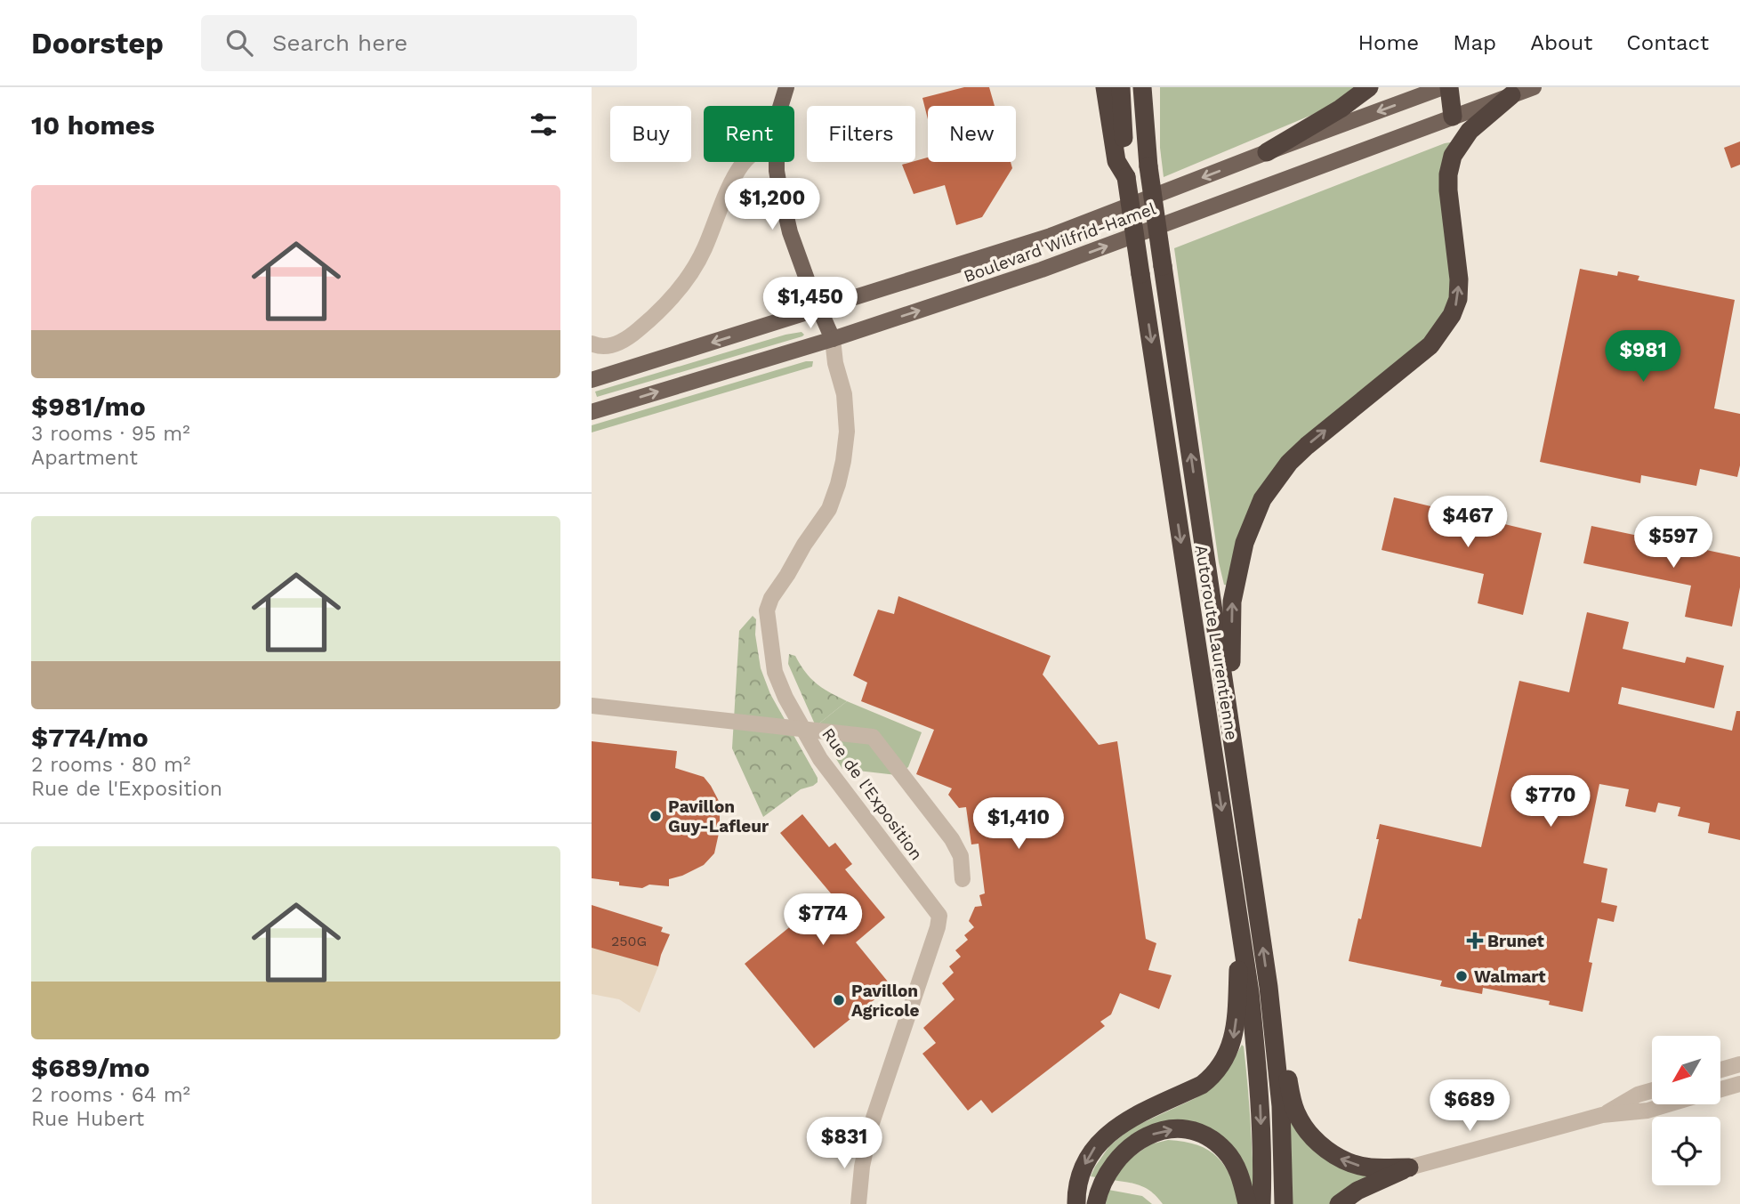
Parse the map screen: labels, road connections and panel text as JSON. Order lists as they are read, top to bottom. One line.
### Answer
{"streets":{"highway":["Autoroute Laurentienne"],"main road":["Boulevard Wilfrid-Hamel"],"street":["Rue de l'Exposition"]},"crossings":[["Boulevard Wilfrid-Hamel","Rue de l'Exposition"]],"places":{"other":["Pavillon Guy-Lafleur","Walmart","Pavillon Agricole"],"health":["Brunet"]},"house_numbers":["250G"],"north":"bottom left","page":{"header":"Doorstep","search":"Search here","nav":["Home","Map","About","Contact"],"heading":"10 homes","chip":["Buy","Rent","Filters","New"],"list":[{"name":"$981/mo","note":"3 rooms · 95 m² · Apartment"},{"name":"$774/mo","note":"2 rooms · 80 m² · Rue de l'Exposition"},{"name":"$689/mo","note":"2 rooms · 64 m² · Rue Hubert"}],"price":["$1,200","$1,450","$981","$467","$597","$770","$1,410","$774","$689","$831"]}}
